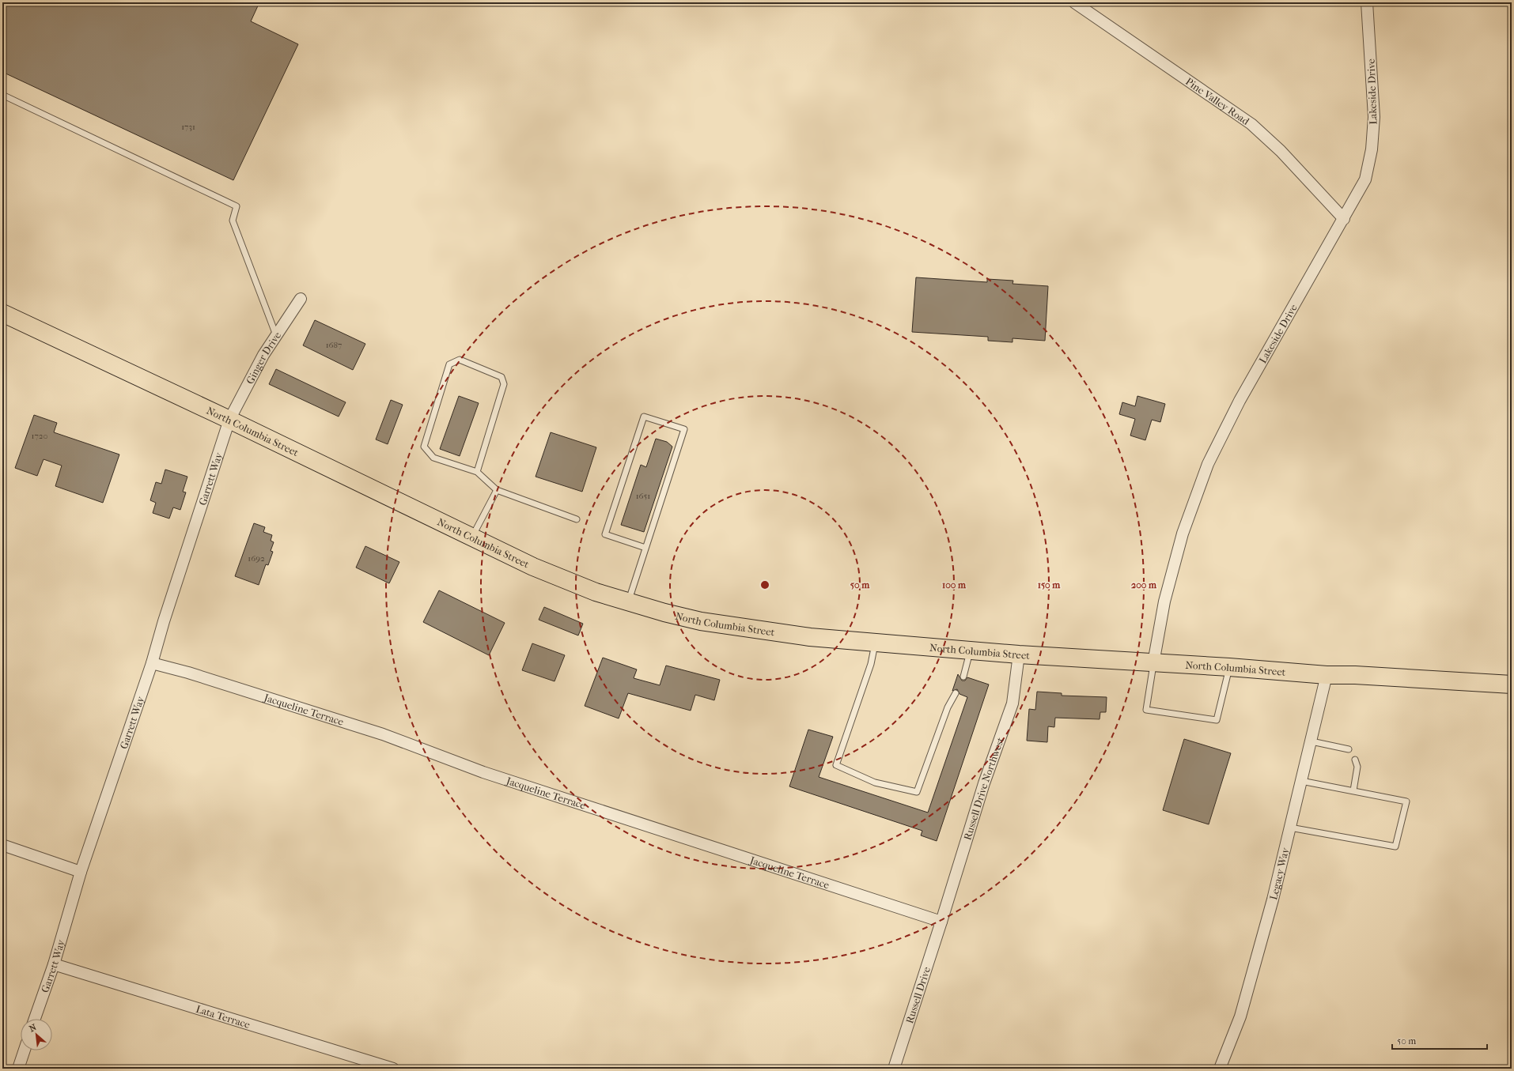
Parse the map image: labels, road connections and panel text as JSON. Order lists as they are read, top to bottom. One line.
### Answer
{"streets":{"main road":["North Columbia Street"],"street":["Lakeside Drive","Pine Valley Road","Ginger Drive","Garrett Way","Jacqueline Terrace","Russell Drive Northwest","Legacy Way","Russell Drive","Lata Terrace"]},"crossings":[["Lakeside Drive","Pine Valley Road"],["Lakeside Drive","North Columbia Street"],["Ginger Drive","North Columbia Street"],["Ginger Drive","Garrett Way"],["North Columbia Street","Garrett Way"],["North Columbia Street","Russell Drive Northwest"],["North Columbia Street","Legacy Way"],["Garrett Way","Jacqueline Terrace"],["Garrett Way","Lata Terrace"],["Jacqueline Terrace","Russell Drive Northwest"],["Jacqueline Terrace","Russell Drive"],["Russell Drive Northwest","Russell Drive"]],"house_numbers":["1731","1687","1720","1651","1692"],"scale_bar":"50 m","north":"top left","rings":["50 m","100 m","150 m","200 m"]}
